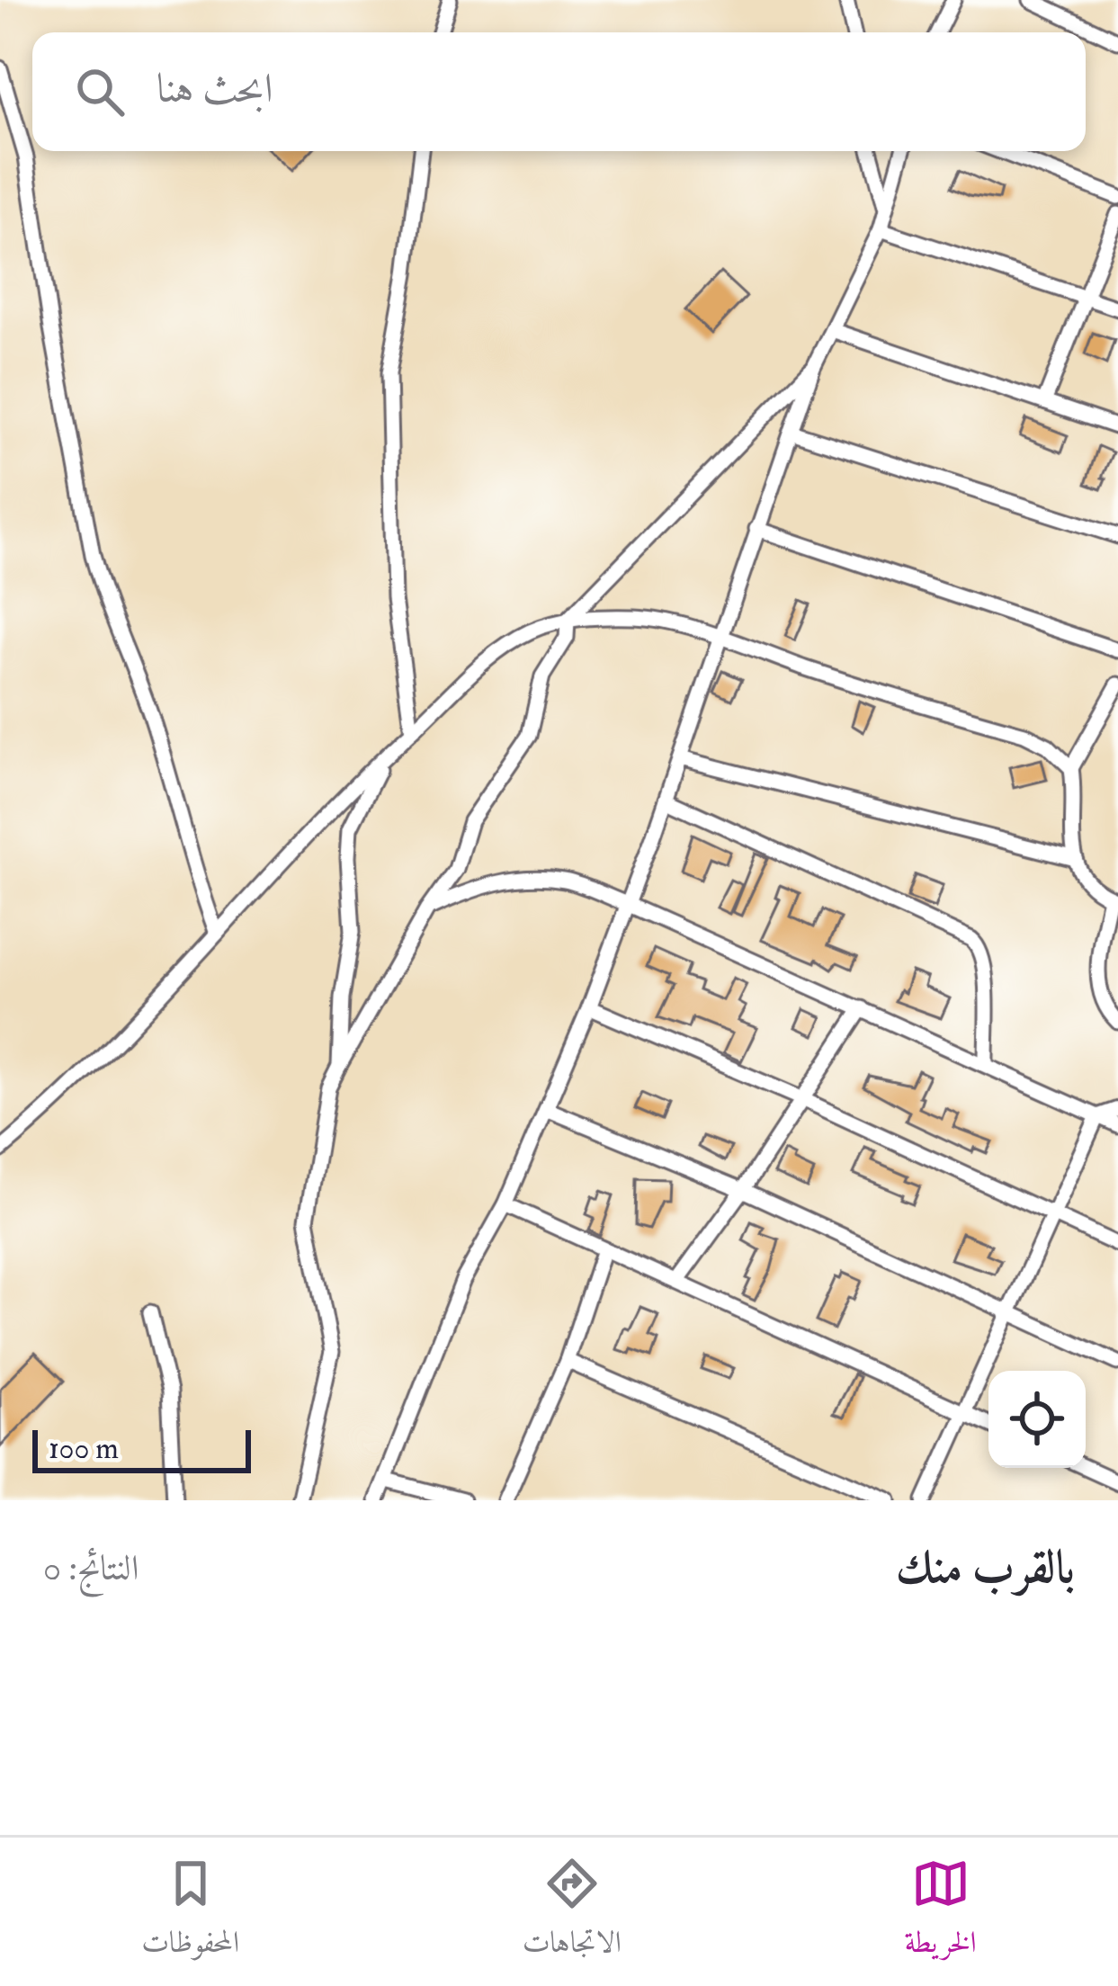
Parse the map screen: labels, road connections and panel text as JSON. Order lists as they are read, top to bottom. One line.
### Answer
{"scale_bar":"100 m","page":{"search":"ابحث هنا","scale":"100 m","heading":["بالقرب منك","النتائج: 0"],"nav":["الخريطة","الاتجاهات","المحفوظات"]}}
